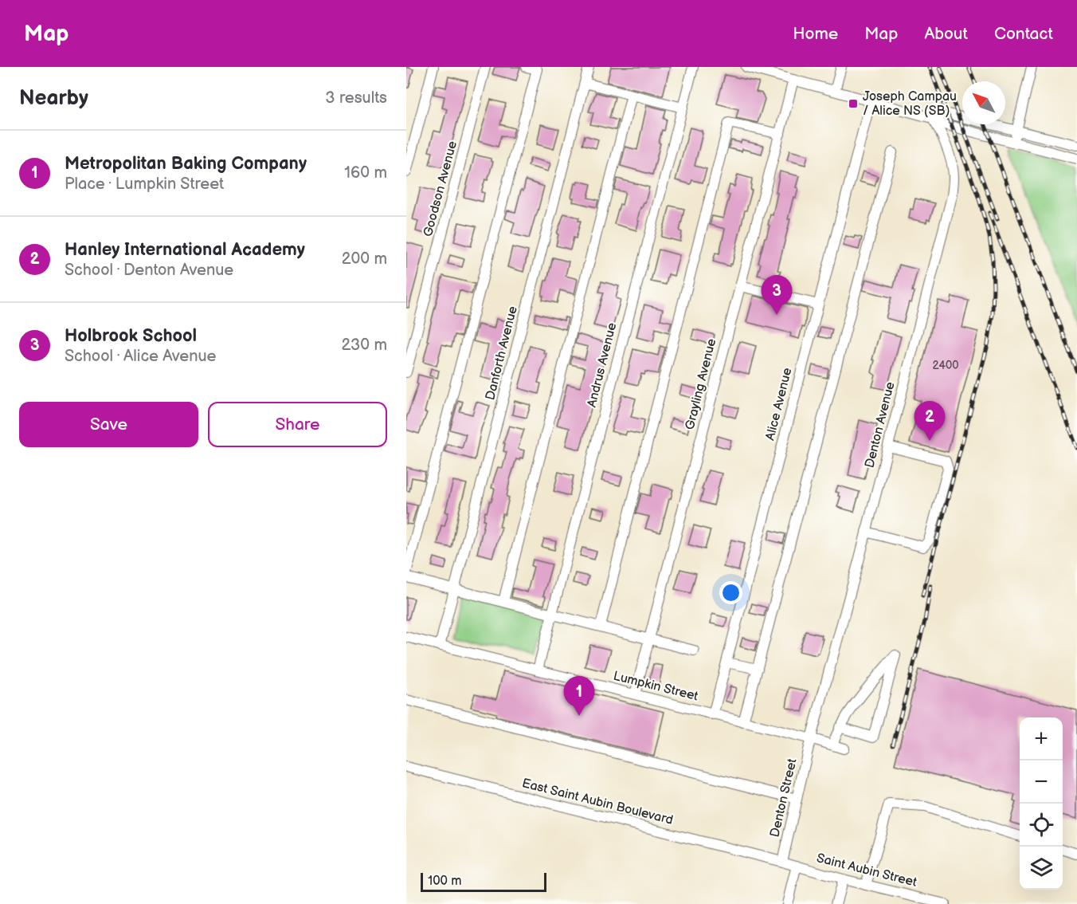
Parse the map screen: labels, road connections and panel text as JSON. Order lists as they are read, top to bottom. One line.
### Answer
{"streets":{"street":["Goodson Avenue","Danforth Avenue","Andrus Avenue","Grayling Avenue","Alice Avenue","Denton Avenue","Lumpkin Street","Denton Street","East Saint Aubin Boulevard","Saint Aubin Street"]},"crossings":[["Danforth Avenue","Lumpkin Street"],["Andrus Avenue","Lumpkin Street"],["Grayling Avenue","Lumpkin Street"],["Alice Avenue","Lumpkin Street"],["Denton Avenue","Lumpkin Street"],["Denton Avenue","Denton Street"],["Lumpkin Street","Denton Street"],["Denton Street","East Saint Aubin Boulevard"],["Denton Street","Saint Aubin Street"],["East Saint Aubin Boulevard","Saint Aubin Street"]],"places":{"transit":["Joseph Campau / Alice NS (SB)"]},"house_numbers":["2400"],"scale_bar":"100 m","north":"top left","page":{"header":"Map","nav":["Home","Map","About","Contact"],"heading":["Nearby","3 results"],"list":[{"mark":"1","name":"Metropolitan Baking Company","note":"Place · Lumpkin Street","value":"160 m"},{"mark":"2","name":"Hanley International Academy","note":"School · Denton Avenue","value":"200 m"},{"mark":"3","name":"Holbrook School","note":"School · Alice Avenue","value":"230 m"}],"pins":["3","2","1"],"buttons":["Save","Share"],"map_buttons":["+","−"],"scale":"100 m"}}
